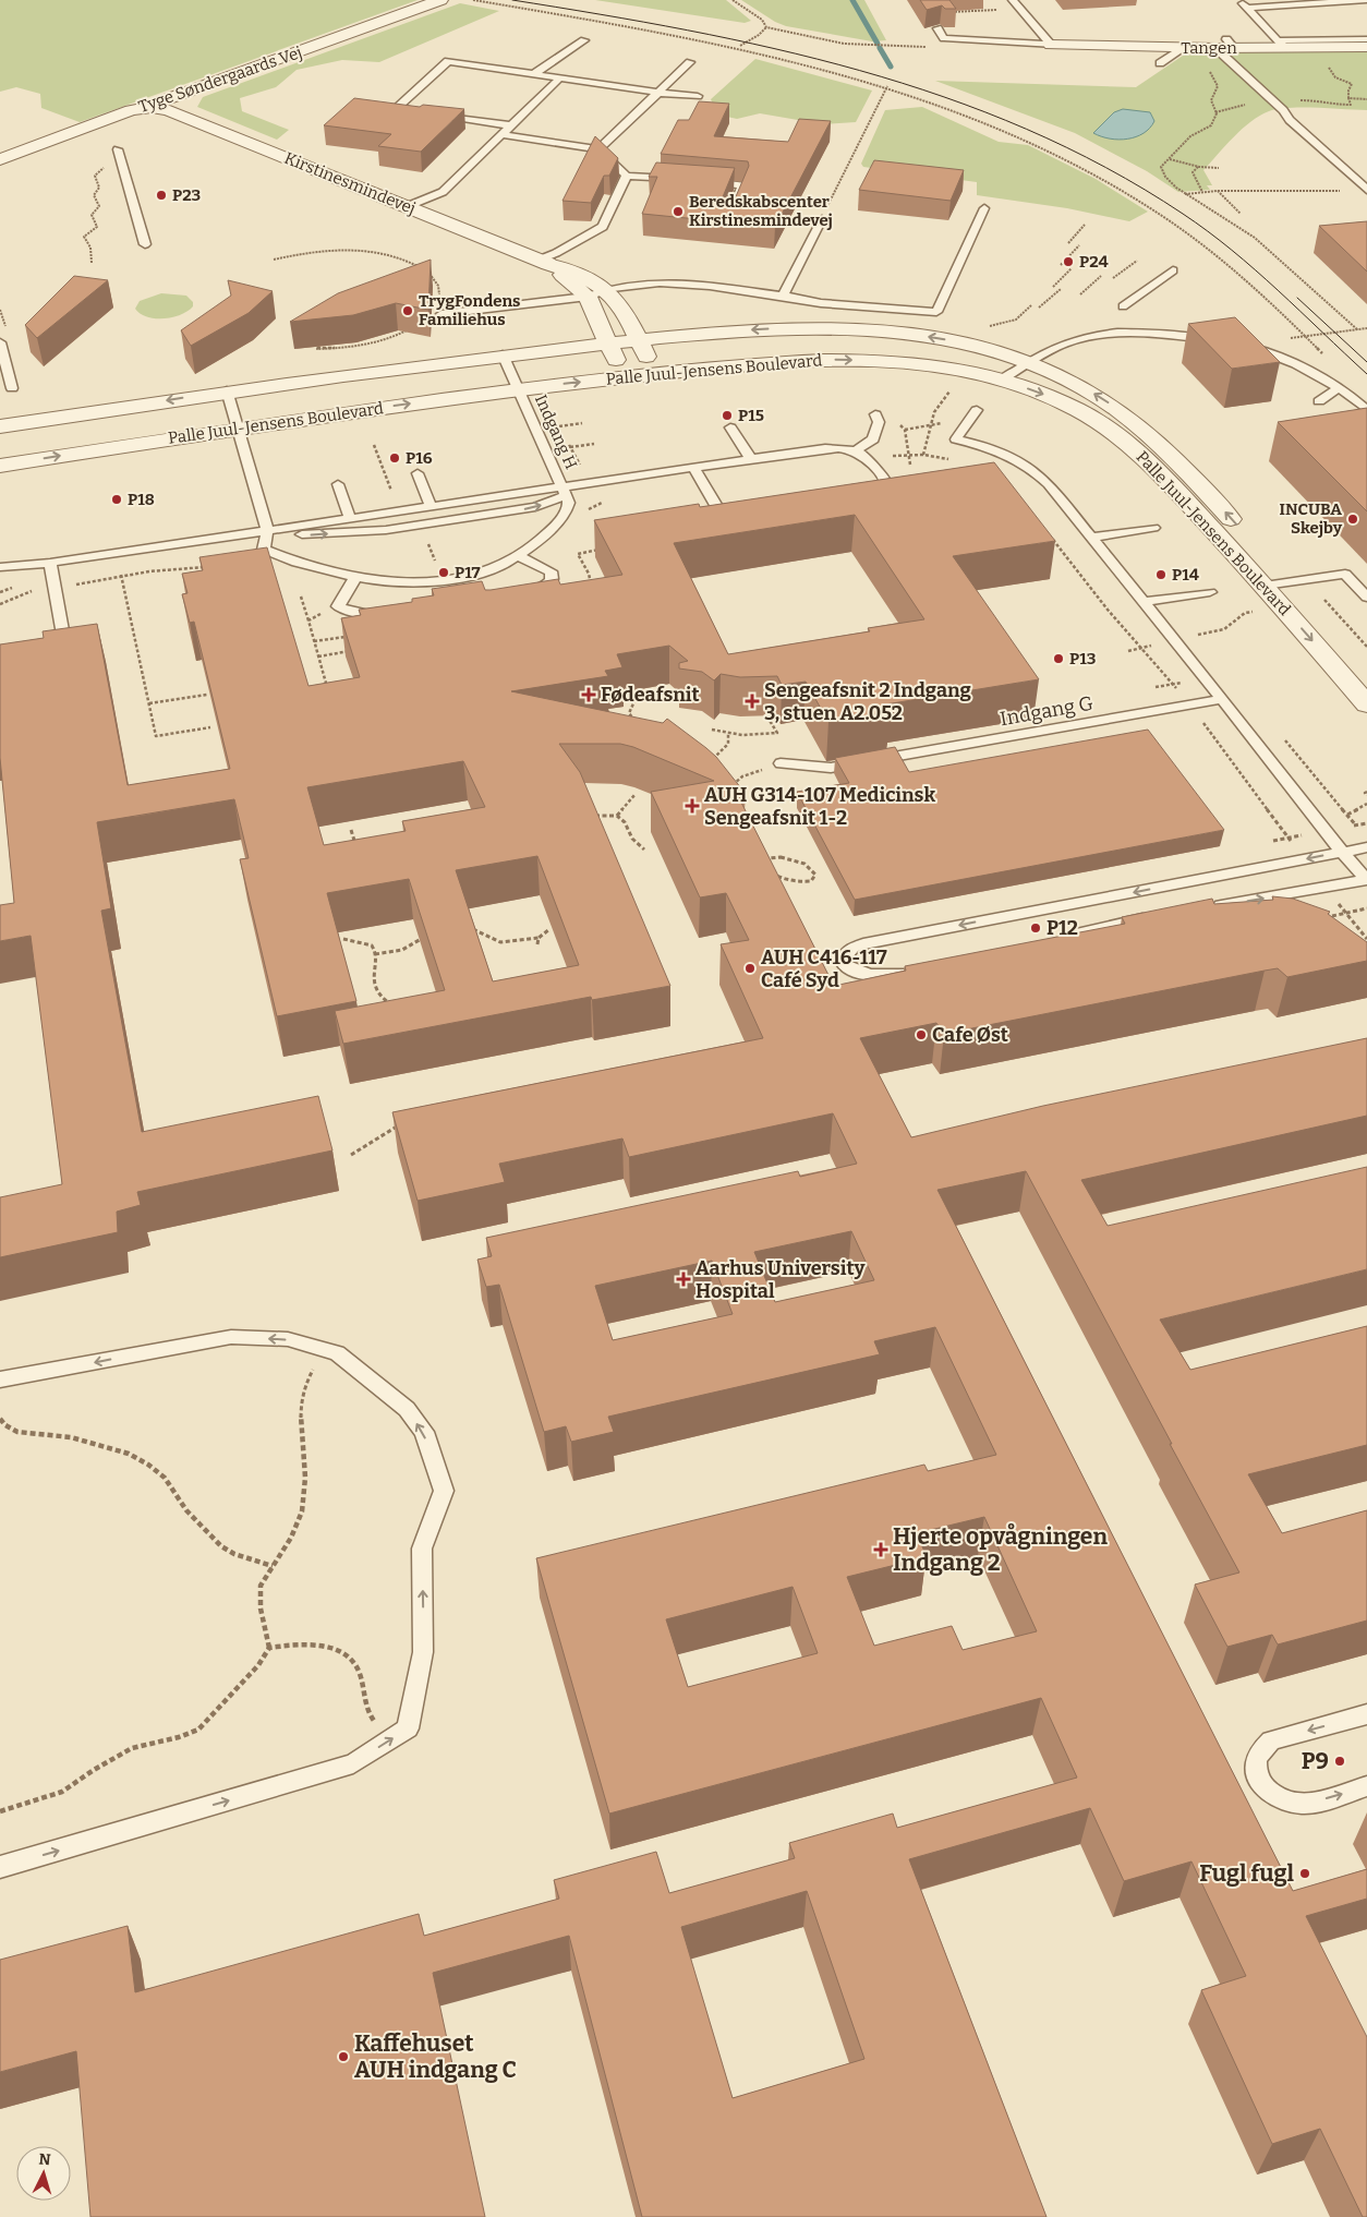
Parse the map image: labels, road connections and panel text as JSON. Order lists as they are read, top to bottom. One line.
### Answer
{"streets":{"street":["Tangen","Tyge Søndergaards Vej","Kirstinesmindevej","Palle Juul-Jensens Boulevard"],"lane":["Indgang H","Indgang G"]},"crossings":[["Tyge Søndergaards Vej","Kirstinesmindevej"],["Kirstinesmindevej","Palle Juul-Jensens Boulevard"],["Palle Juul-Jensens Boulevard","Indgang H"]],"places":{"other":["P23","Beredskabscenter Kirstinesmindevej","P24","TrygFondens Familiehus","P15","P16","P18","INCUBA Skejby","P17","P14","P13","P12","AUH C416-117 Café Syd","Cafe Øst","P9","Fugl fugl","Kaffehuset AUH indgang C"],"health":["Fødeafsnit","Sengeafsnit 2 Indgang 3, stuen A2.052","AUH G314-107 Medicinsk Sengeafsnit 1-2","Aarhus University Hospital","Hjerte opvågningen Indgang 2"]},"north":"top"}
